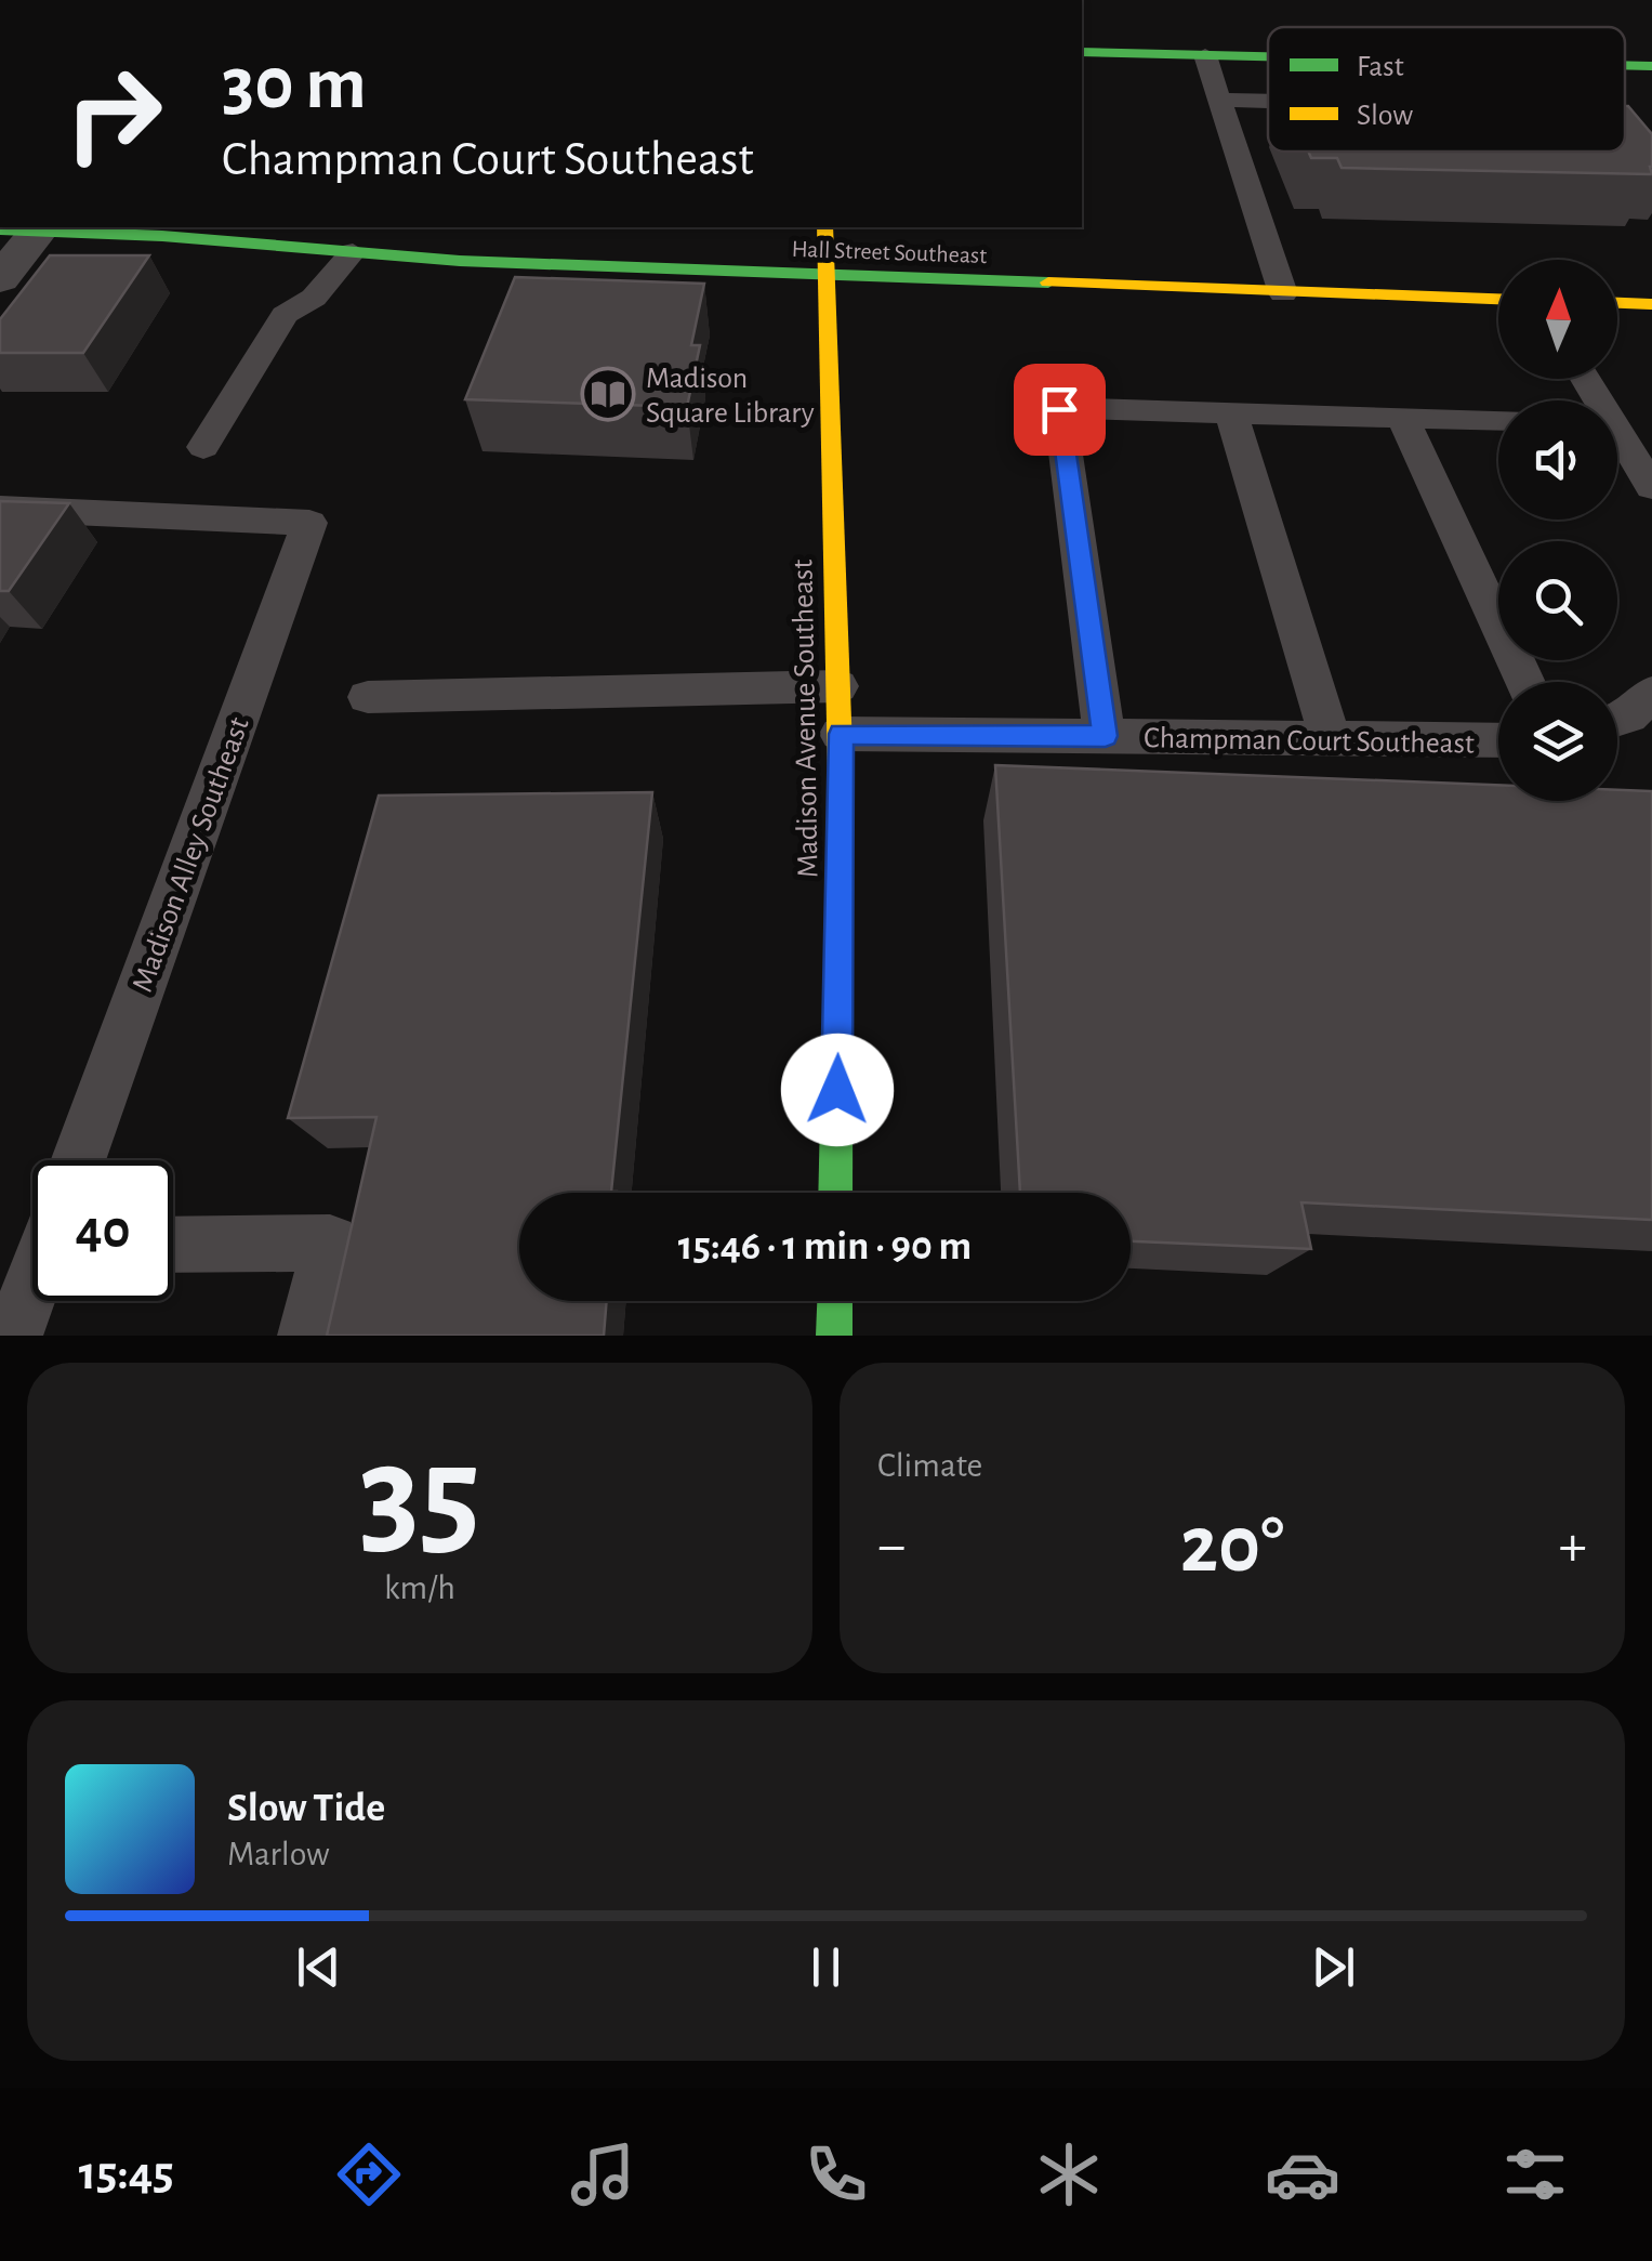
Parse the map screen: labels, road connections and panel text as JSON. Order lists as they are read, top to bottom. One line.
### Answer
{"streets":{"street":["Hall Street Southeast","Madison Avenue Southeast"],"lane":["Champman Court Southeast","Madison Alley Southeast"]},"crossings":[["Hall Street Southeast","Madison Avenue Southeast"],["Madison Avenue Southeast","Champman Court Southeast"]],"places":{"library":["Madison Square Library"]},"legend":["Fast","Slow"],"north":"top","page":{"turn":["30 m","Champman Court Southeast"],"limit":"40","trip":"15:46 · 1 min · 90 m","tile":[["35","km/h"],"Climate"],"heat":["−","20°","+"],"song":["Slow Tide","Marlow"],"tabs":"15:45"}}
